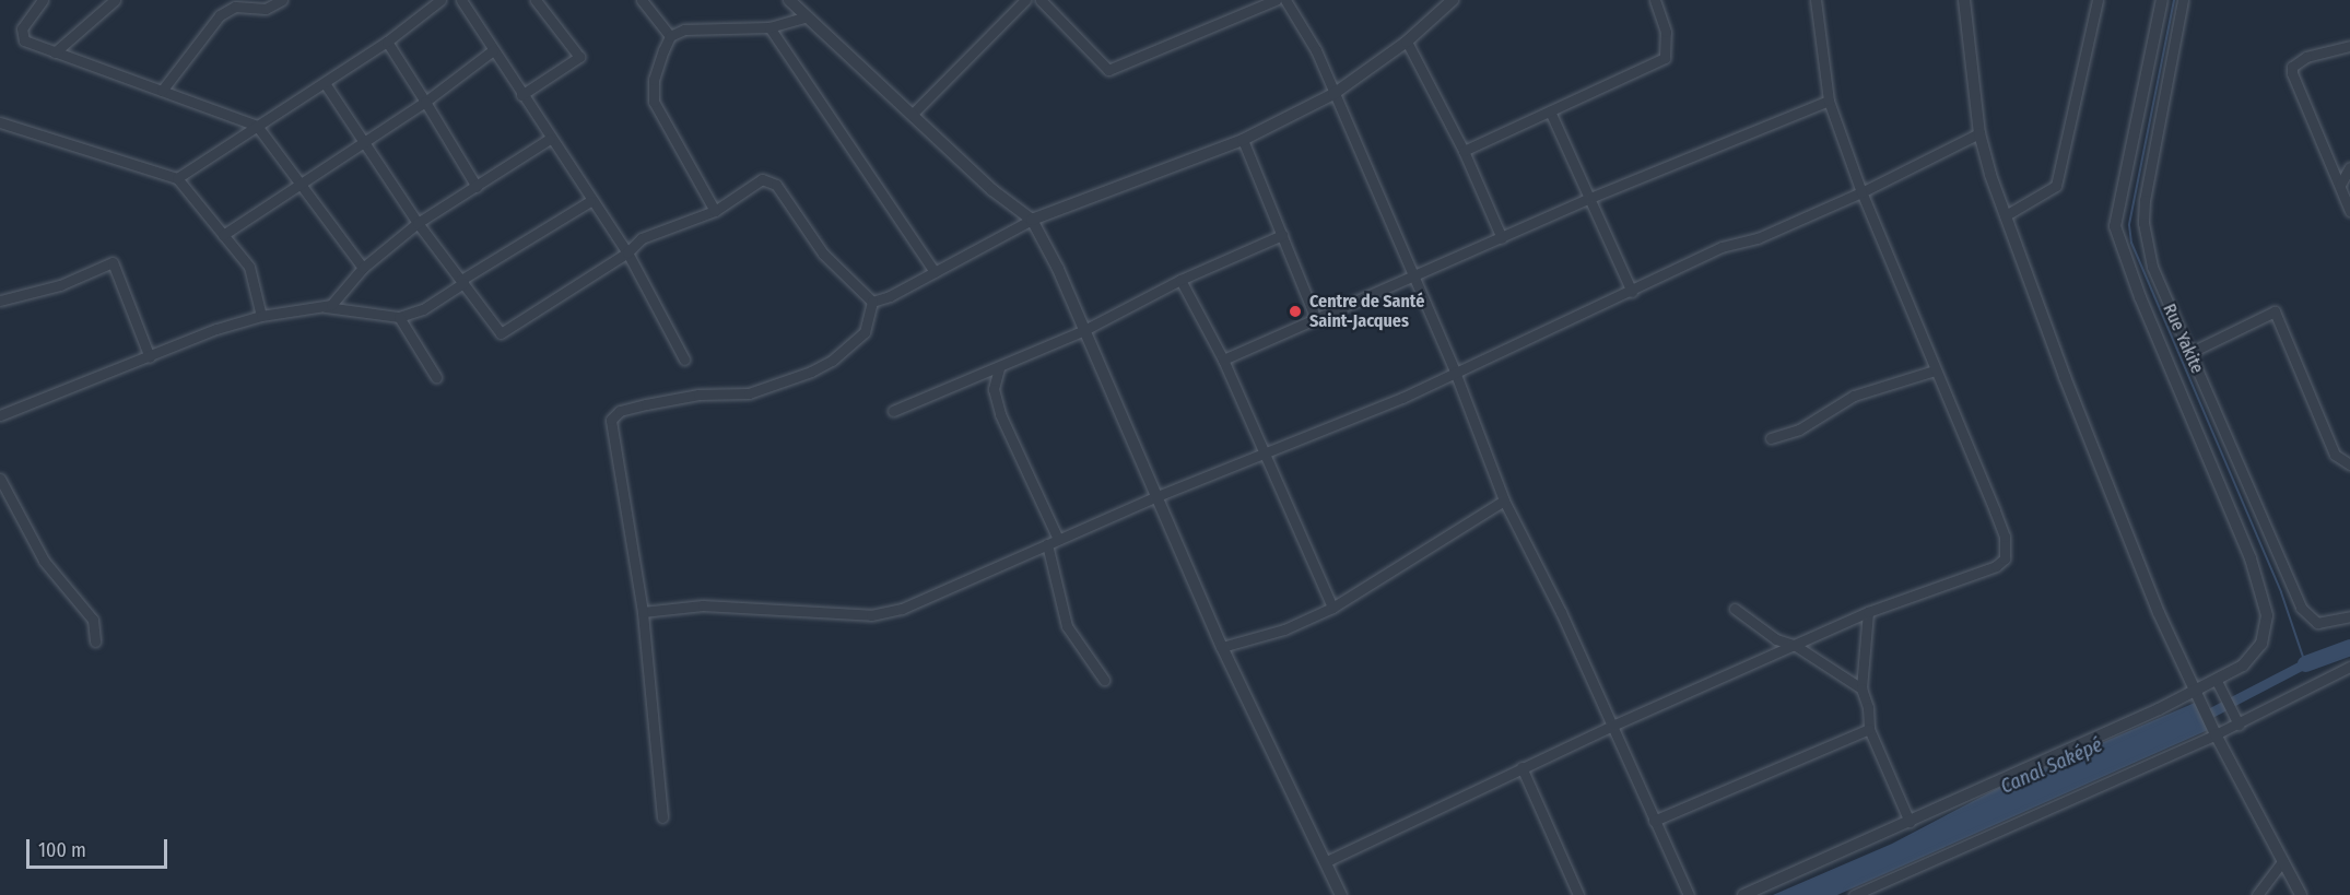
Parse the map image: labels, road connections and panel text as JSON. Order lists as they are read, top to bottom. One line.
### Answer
{"streets":{"street":["Rue Yakite"]},"water":["Canal Saképé"],"places":["Centre de Santé Saint-Jacques"],"scale_bar":"100 m"}
